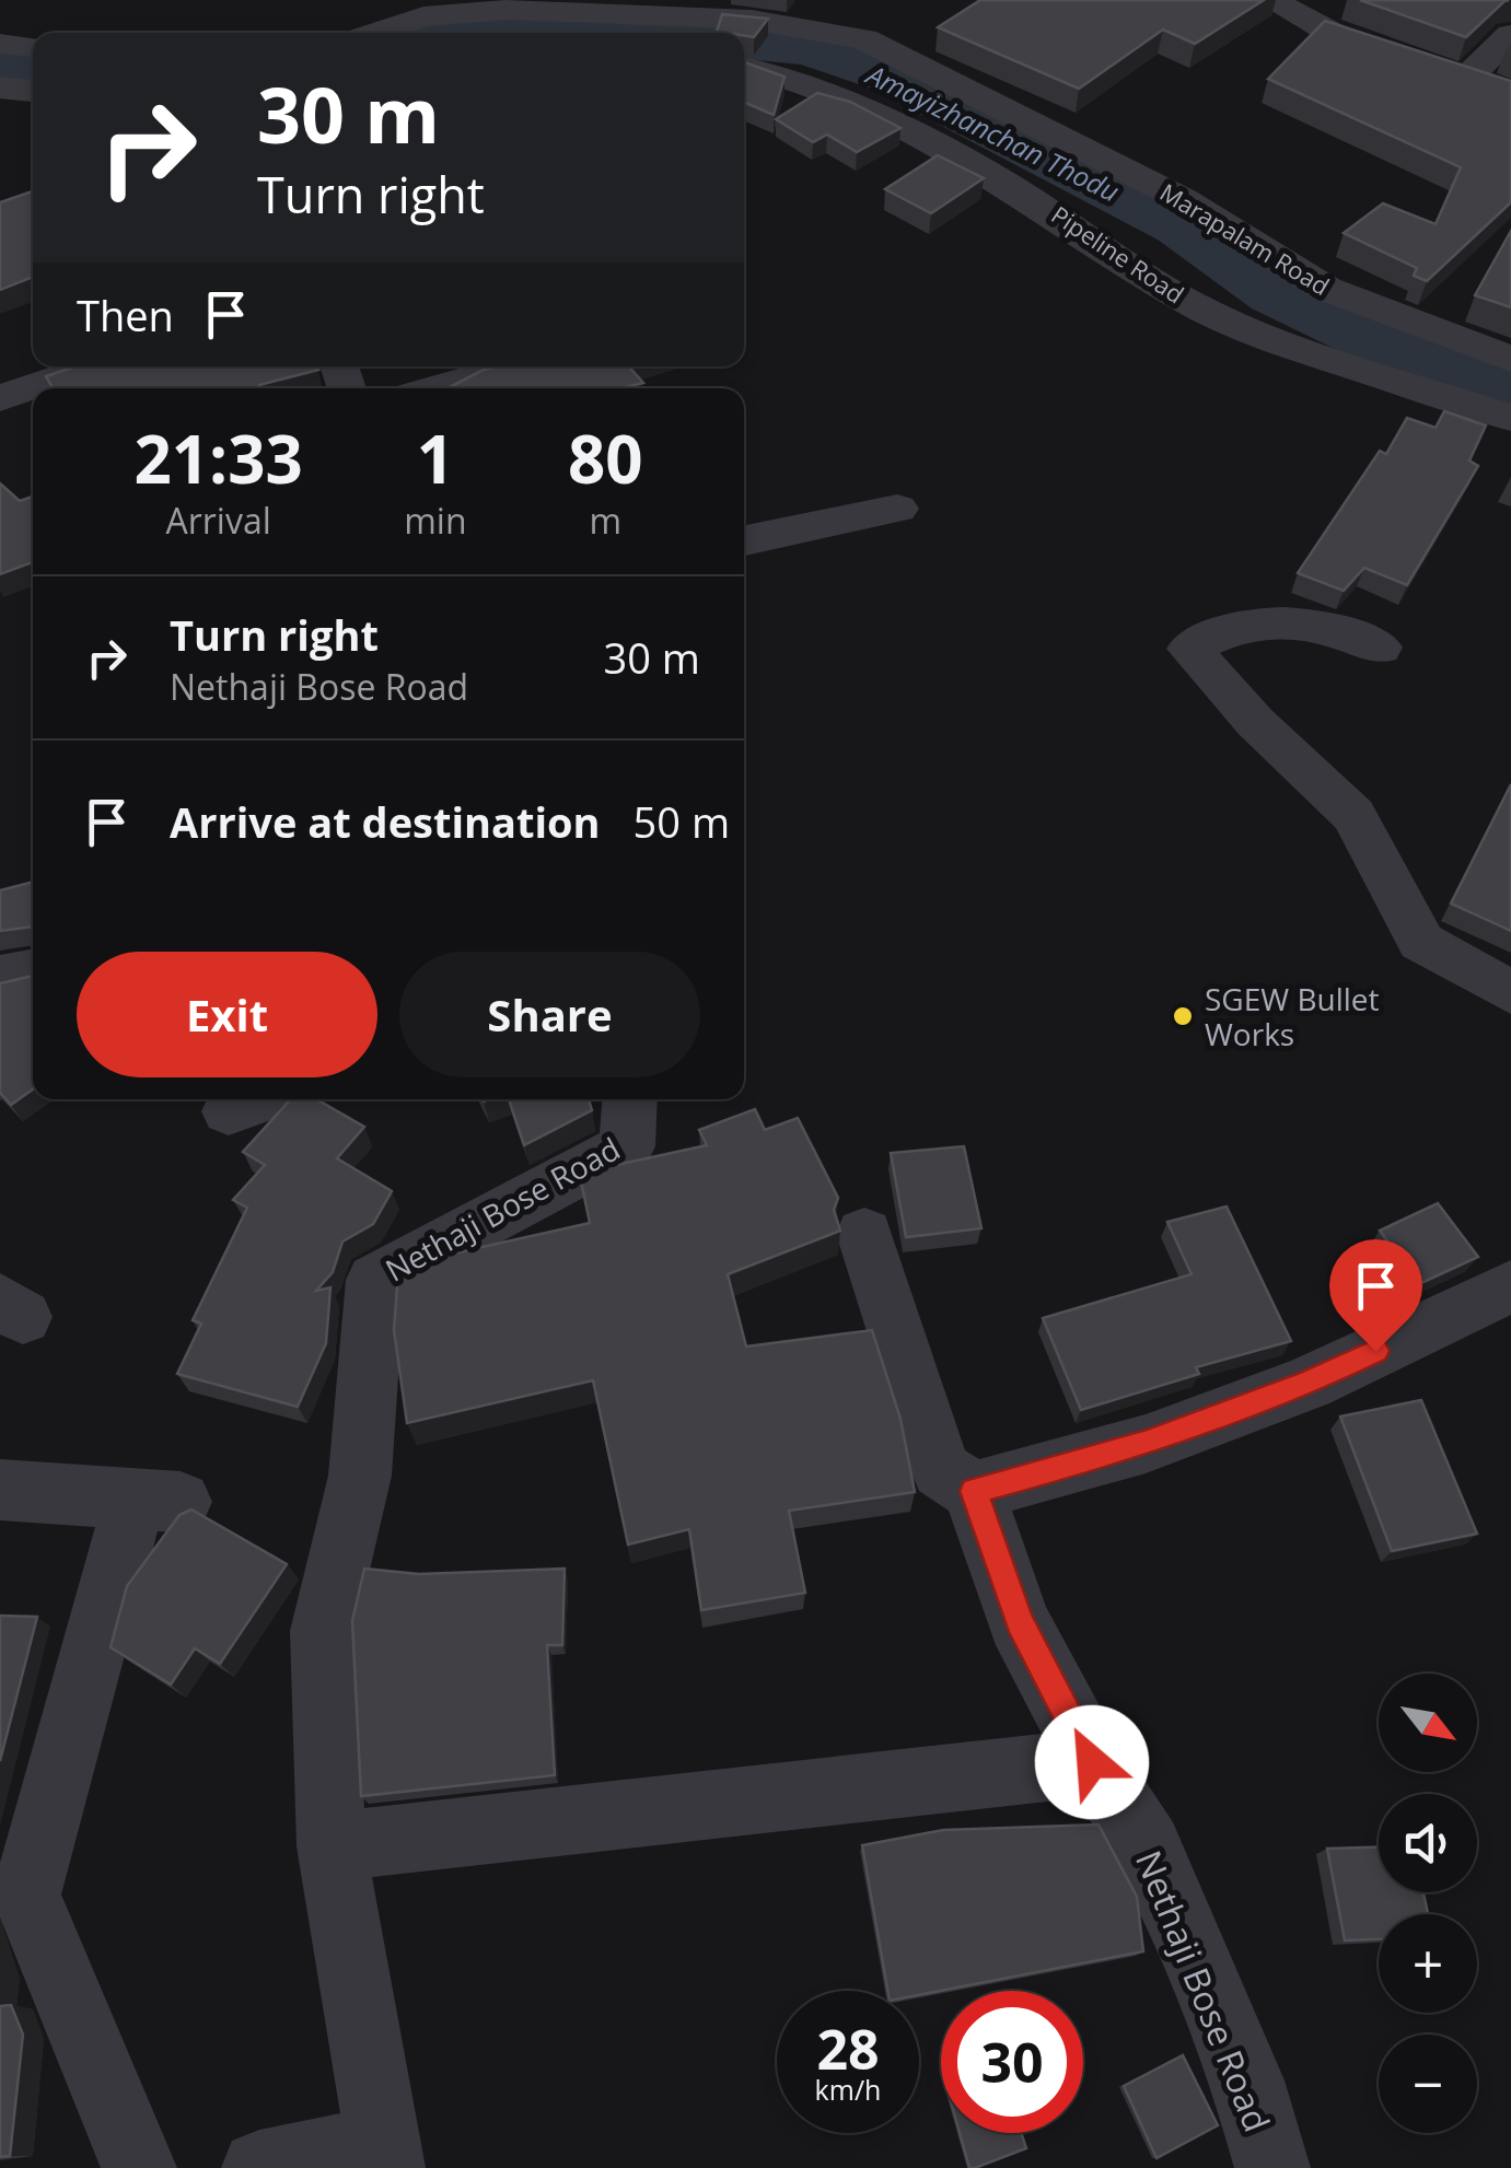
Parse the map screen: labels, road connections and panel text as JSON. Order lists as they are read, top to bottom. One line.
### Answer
{"streets":{"street":["Marapalam Road","Pipeline Road","Nethaji Bose Road"]},"water":["Amayizhanchan Thodu"],"places":["SGEW Bullet Works"],"north":"bottom right","page":{"turn":["30 m","Turn right"],"then":"Then","eta":["21:33","Arrival","1","min","80","m"],"list":[{"name":"Turn right","note":"Nethaji Bose Road","value":"30 m"},{"name":"Arrive at destination","value":"50 m"}],"buttons":["Exit","Share"],"map_buttons":["+","−"],"speed":"28 km/h","limit":"30"}}
